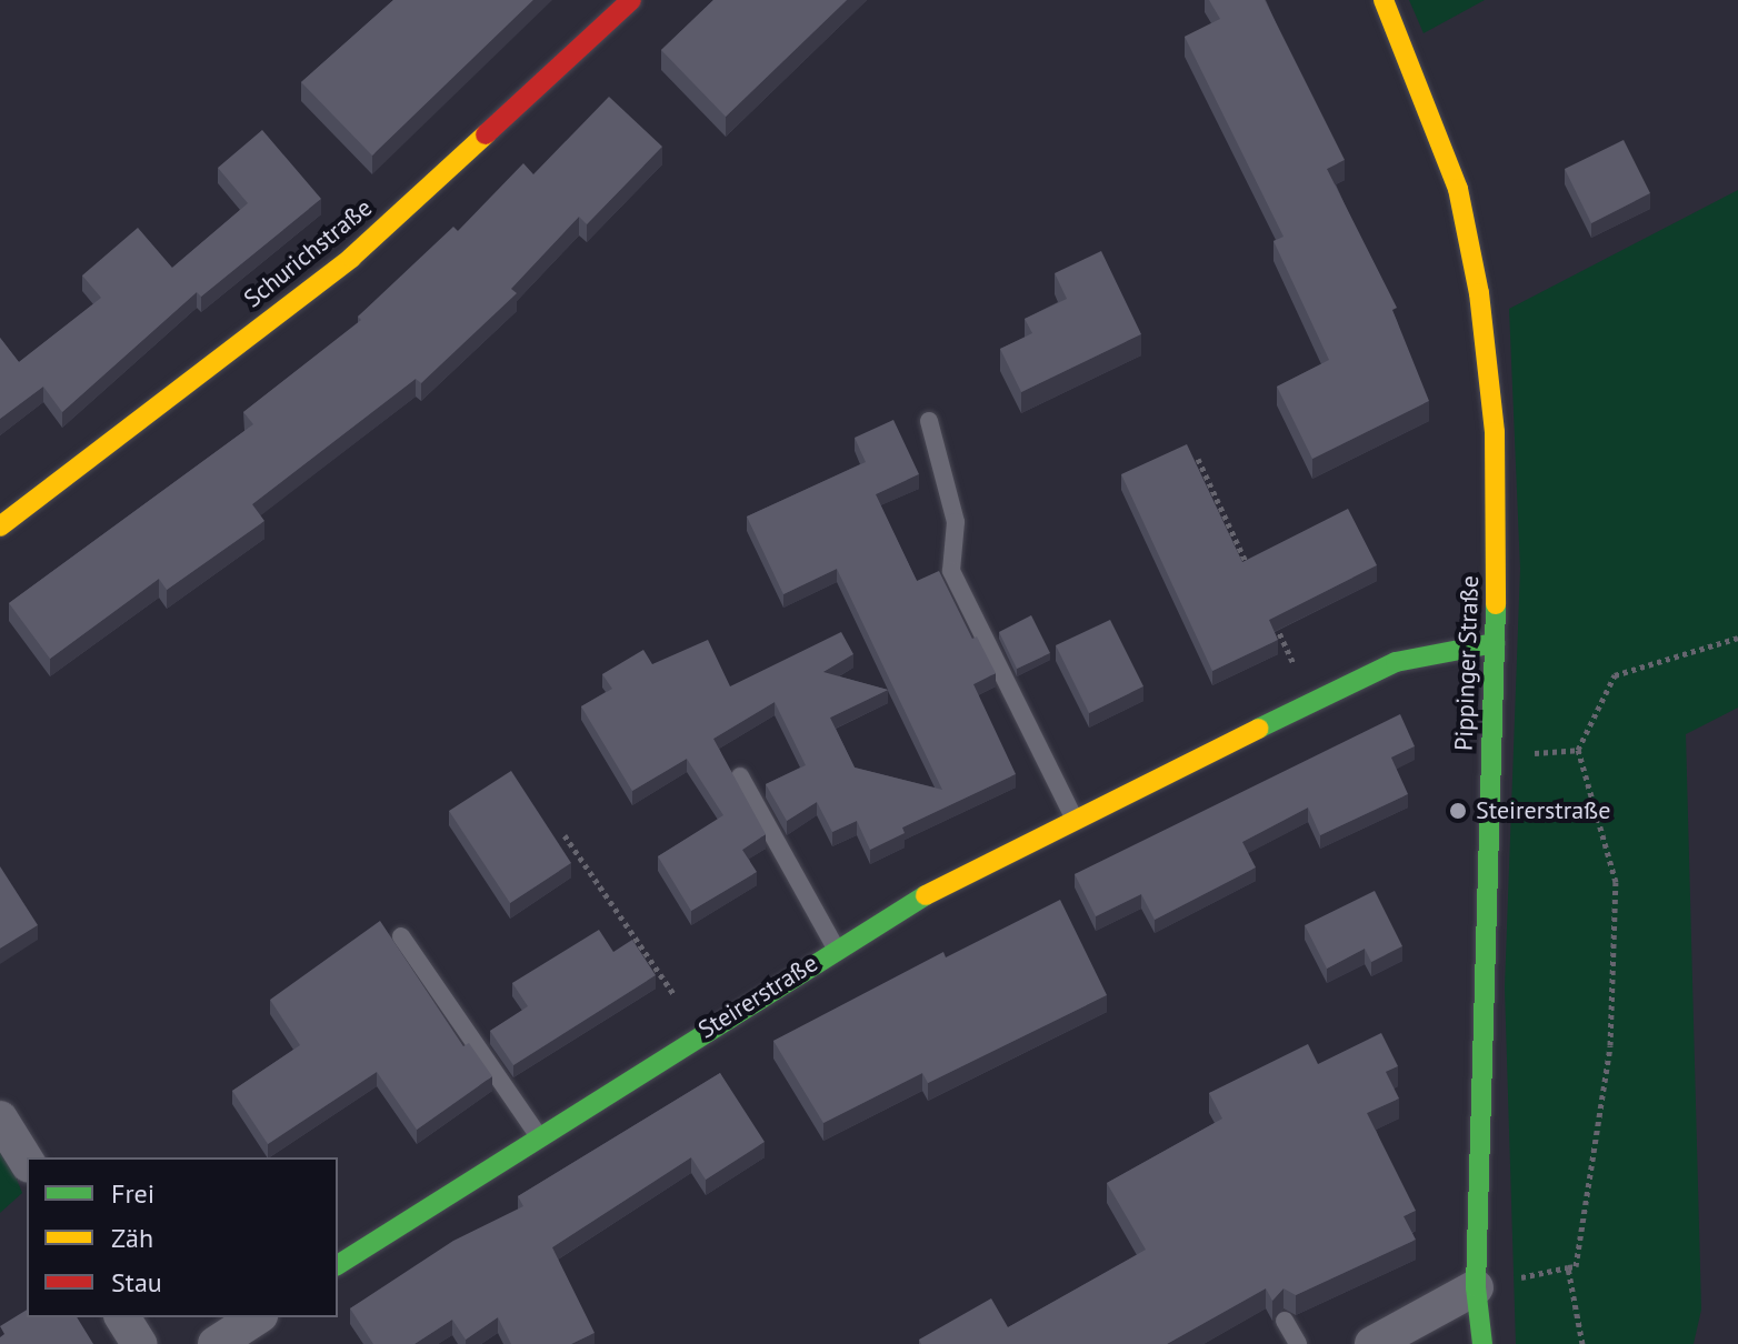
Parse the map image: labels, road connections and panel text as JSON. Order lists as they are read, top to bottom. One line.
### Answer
{"streets":{"street":["Schurichstraße","Pippinger Straße","Steirerstraße"]},"crossings":[["Pippinger Straße","Steirerstraße"]],"places":["Steirerstraße"],"legend":["Frei","Zäh","Stau"]}
